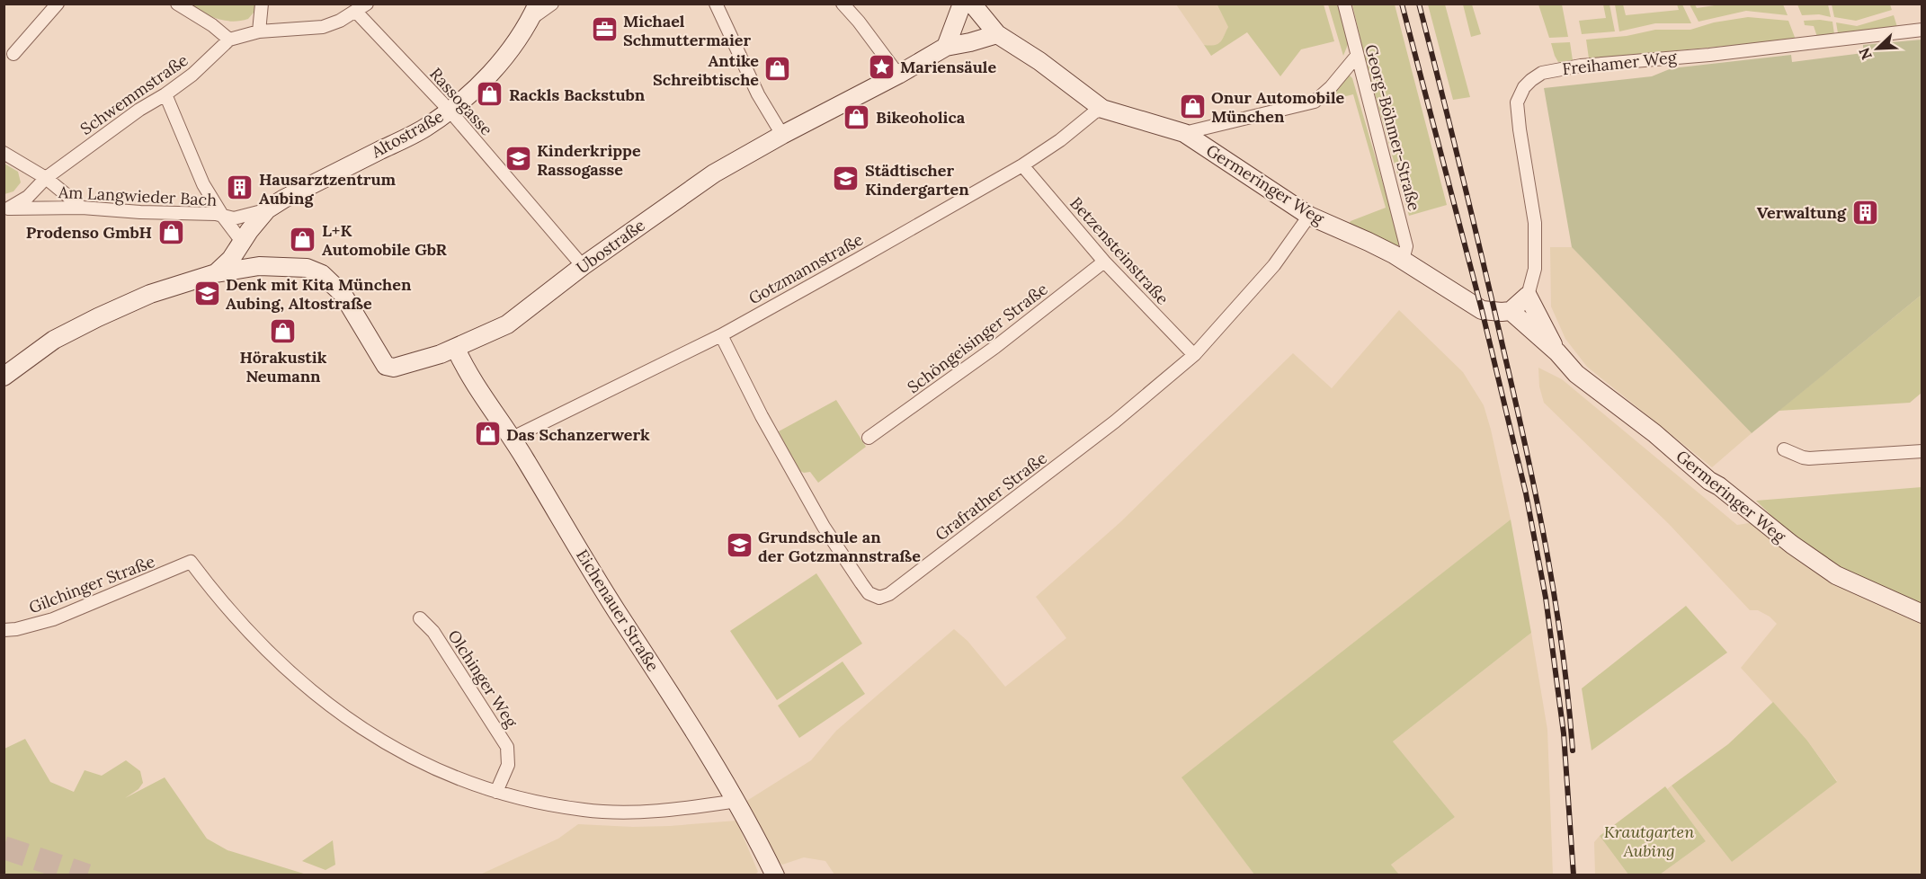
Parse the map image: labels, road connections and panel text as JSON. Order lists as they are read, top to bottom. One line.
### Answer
{"streets":{"street":["Freihamer Weg","Schwemmstraße","Rassogasse","Georg-Böhmer-Straße","Altostraße","Germeringer Weg","Am Langwieder Bach","Ubostraße","Betzensteinstraße","Gotzmannstraße","Schöngeisinger Straße","Grafrather Straße","Gilchinger Straße","Eichenauer Straße","Olchinger Weg"]},"crossings":[["Freihamer Weg","Germeringer Weg"],["Schwemmstraße","Rassogasse"],["Schwemmstraße","Am Langwieder Bach"],["Rassogasse","Altostraße"],["Rassogasse","Ubostraße"],["Georg-Böhmer-Straße","Germeringer Weg"],["Altostraße","Am Langwieder Bach"],["Altostraße","Ubostraße"],["Germeringer Weg","Gotzmannstraße"],["Germeringer Weg","Grafrather Straße"],["Ubostraße","Eichenauer Straße"],["Betzensteinstraße","Gotzmannstraße"],["Betzensteinstraße","Schöngeisinger Straße"],["Betzensteinstraße","Grafrather Straße"],["Gotzmannstraße","Grafrather Straße"],["Gotzmannstraße","Eichenauer Straße"],["Gilchinger Straße","Olchinger Weg"]],"parks":["Krautgarten Aubing"],"places":{"office":["Michael Schmuttermaier"],"place":["Mariensäule"],"shop":["Antike Schreibtische","Rackls Backstubn","Onur Automobile München","Bikeoholica","Prodenso GmbH","L+K Automobile GbR","Hörakustik Neumann","Das Schanzerwerk"],"school or university":["Kinderkrippe Rassogasse","Städtischer Kindergarten","Denk mit Kita München Aubing, Altostraße","Grundschule an der Gotzmannstraße"],"building":["Hausarztzentrum Aubing","Verwaltung"]},"north":"bottom left"}
